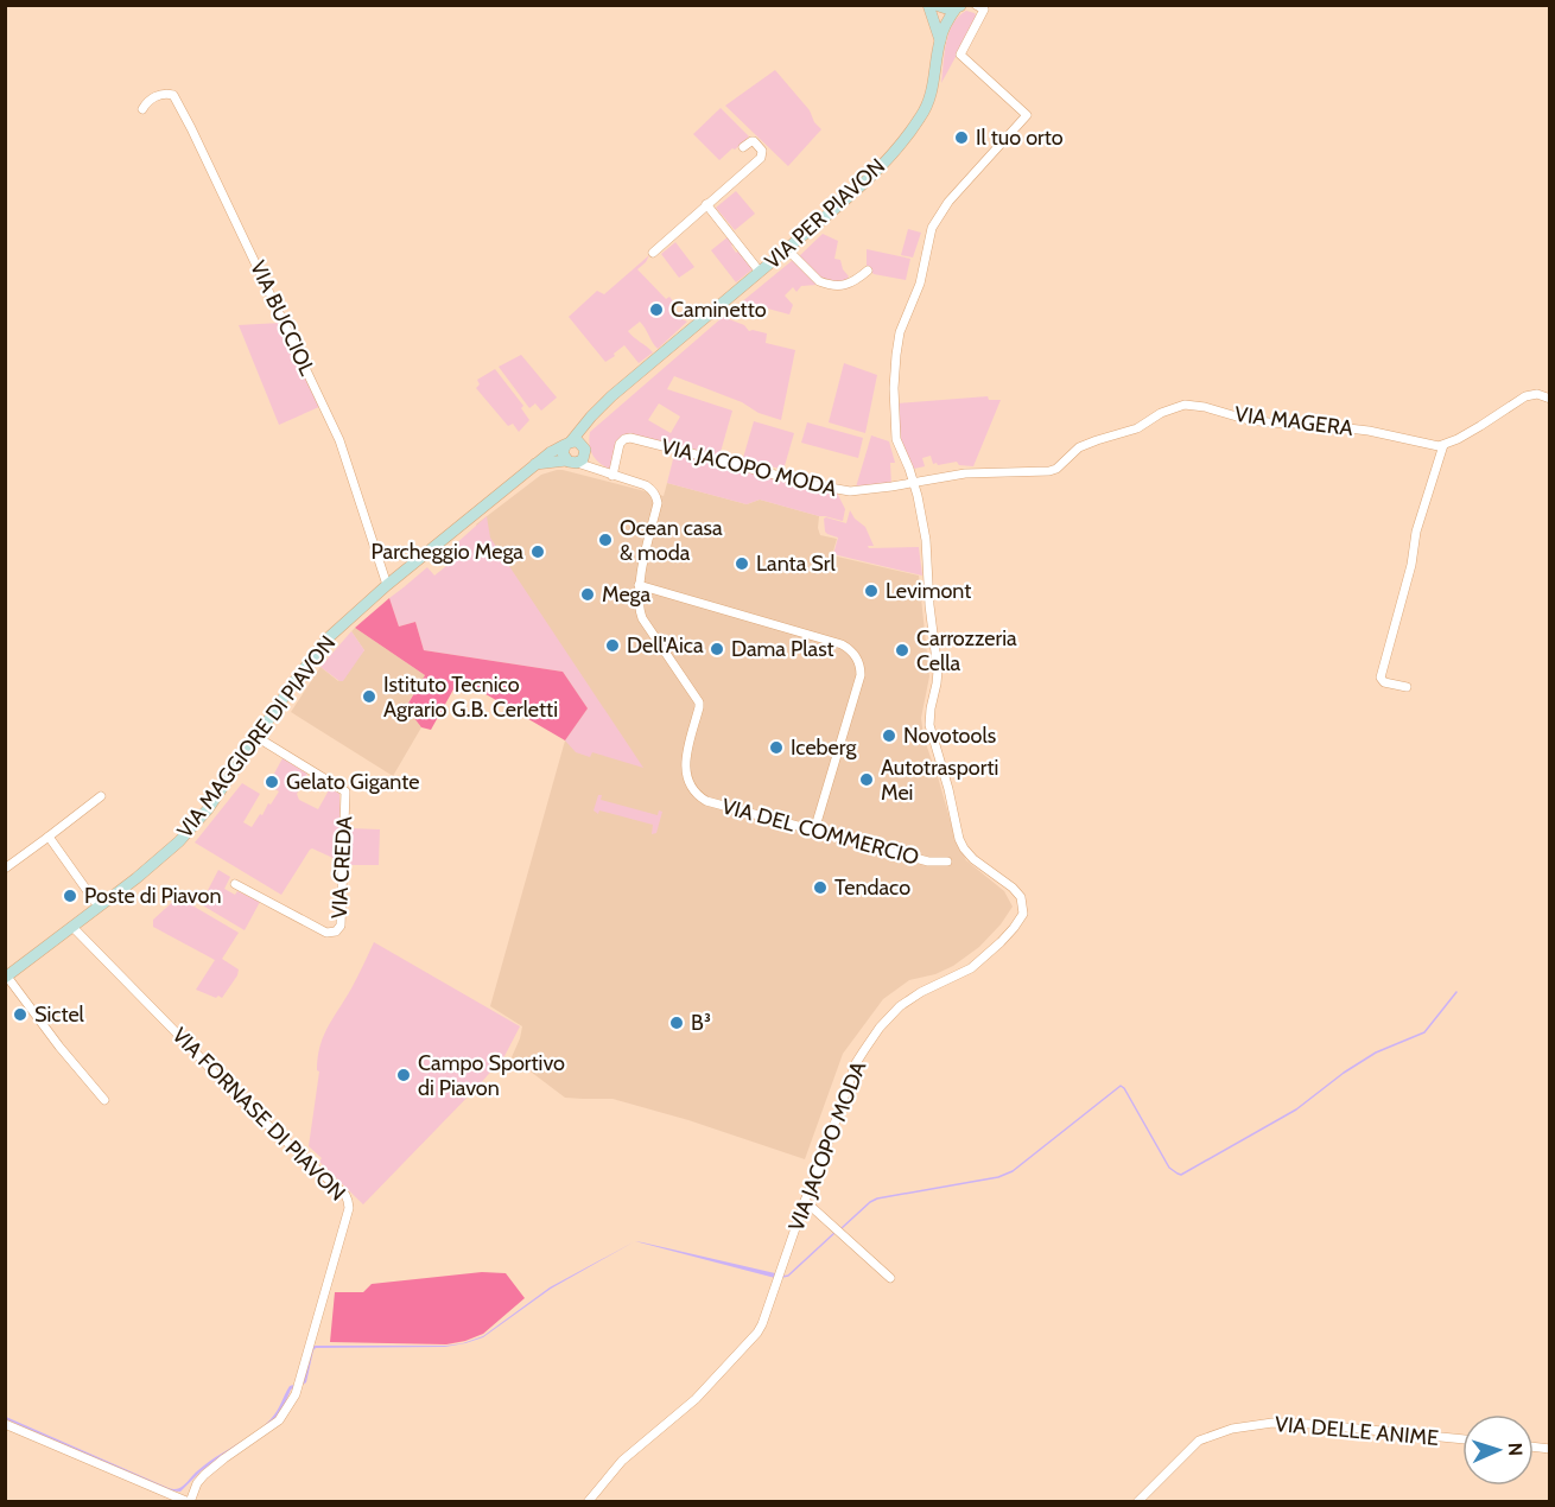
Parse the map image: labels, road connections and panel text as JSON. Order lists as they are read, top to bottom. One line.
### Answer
{"streets":{"main road":["VIA PER PIAVON","VIA MAGGIORE DI PIAVON"],"street":["VIA BUCCIOL","VIA MAGERA","VIA JACOPO MODA","VIA DEL COMMERCIO","VIA CREDA","VIA FORNASE DI PIAVON","VIA DELLE ANIME"]},"crossings":[["VIA PER PIAVON","VIA MAGGIORE DI PIAVON"],["VIA PER PIAVON","VIA DEL COMMERCIO"],["VIA BUCCIOL","VIA MAGGIORE DI PIAVON"],["VIA MAGERA","VIA JACOPO MODA"],["VIA JACOPO MODA","VIA DEL COMMERCIO"],["VIA MAGGIORE DI PIAVON","VIA DEL COMMERCIO"],["VIA MAGGIORE DI PIAVON","VIA CREDA"],["VIA MAGGIORE DI PIAVON","VIA FORNASE DI PIAVON"]],"places":["Il tuo orto","Caminetto","Ocean casa & moda","Parcheggio Mega","Lanta Srl","Levimont","Mega","Dell'Aica","Dama Plast","Carrozzeria Cella","Istituto Tecnico Agrario G.B. Cerletti","Novotools","Iceberg","Autotrasporti Mei","Gelato Gigante","Tendaco","Poste di Piavon","Sictel","B³","Campo Sportivo di Piavon"],"north":"right"}
